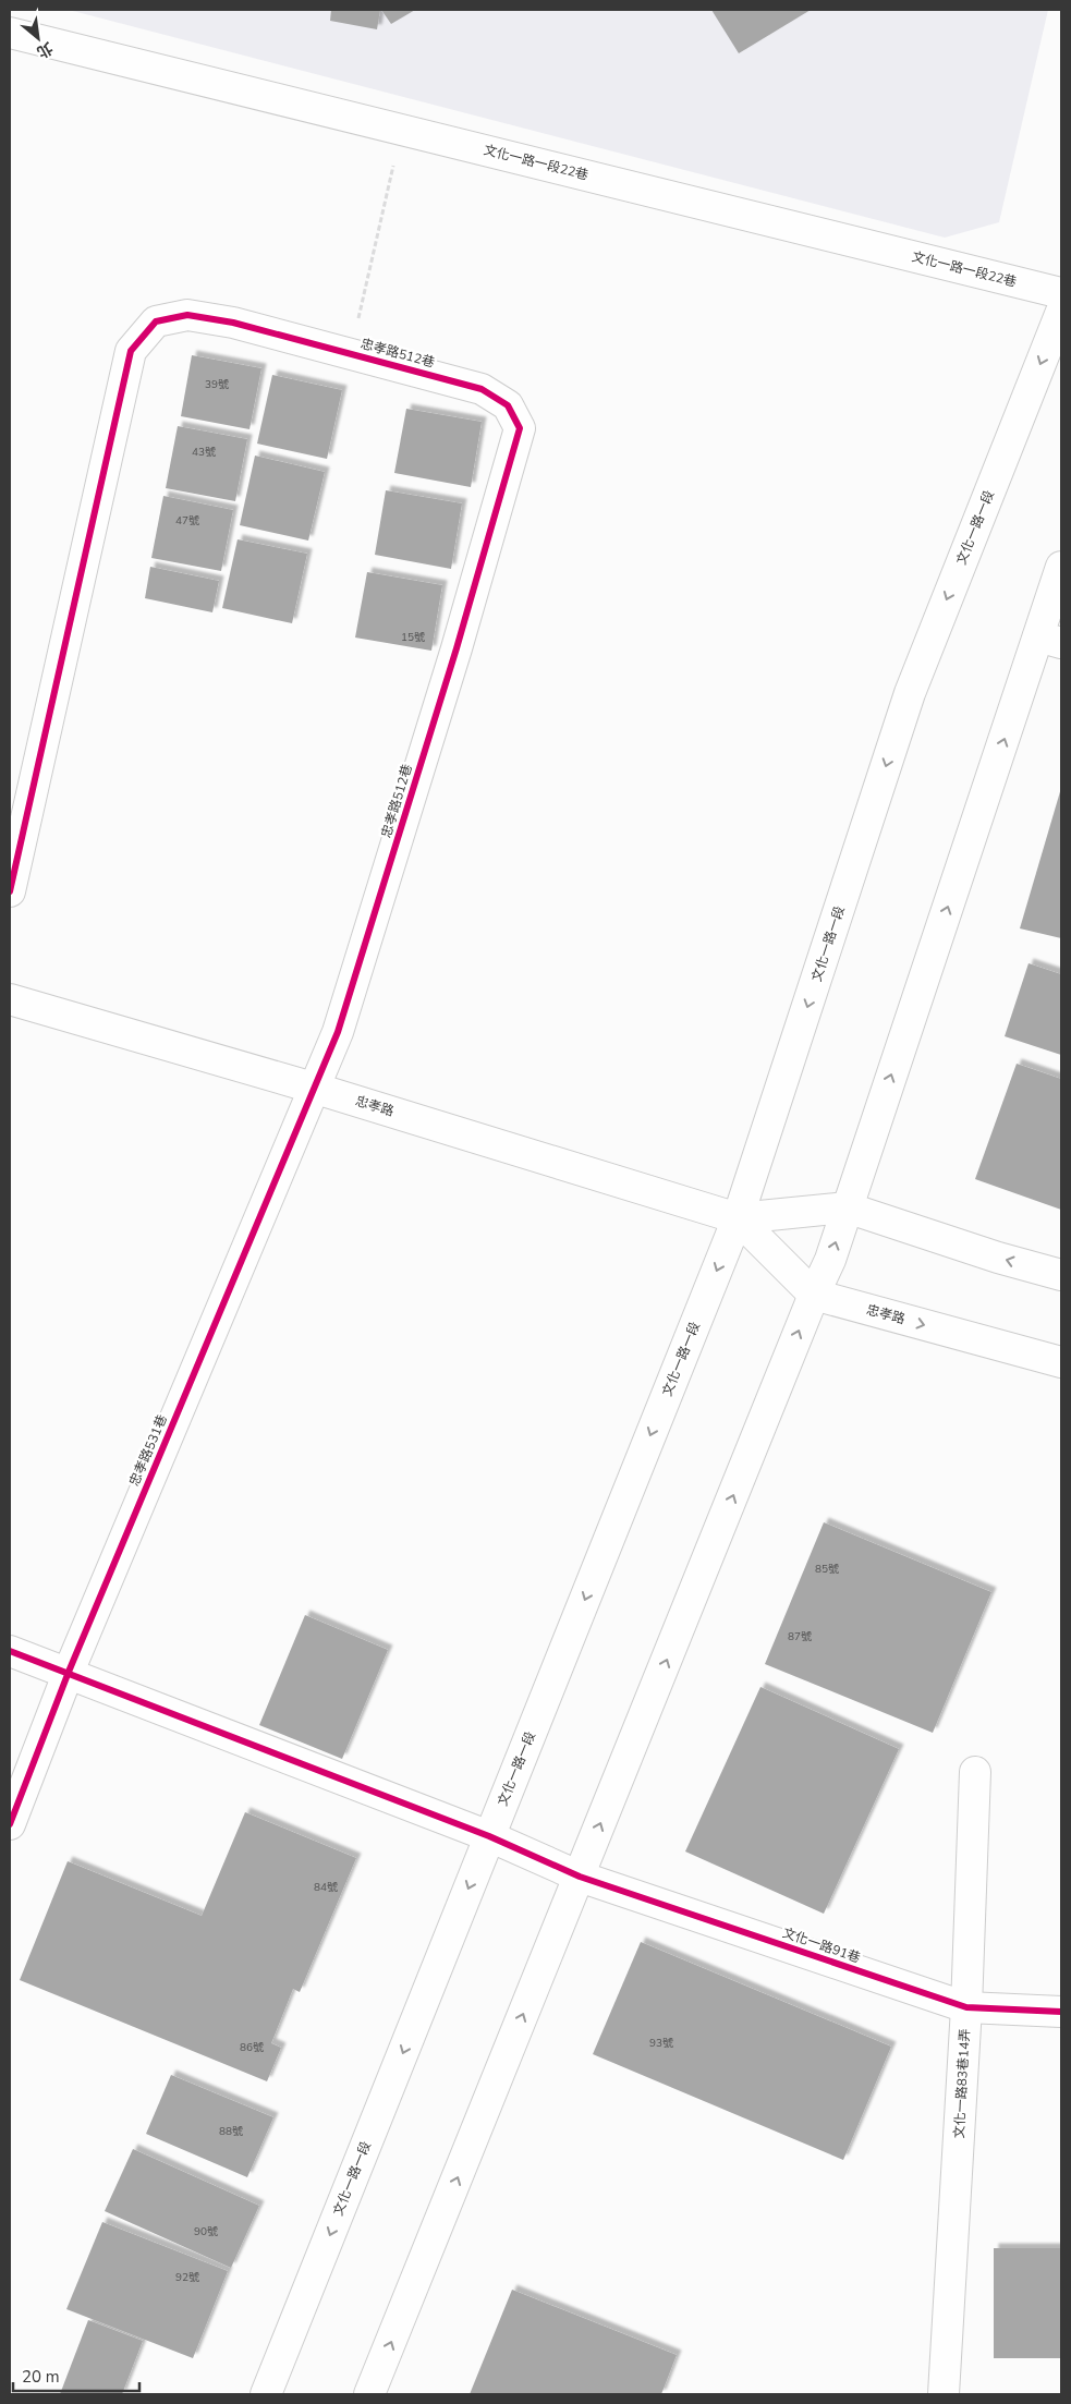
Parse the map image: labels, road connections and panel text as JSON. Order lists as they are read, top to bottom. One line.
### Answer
{"streets":{"street":["文化一路一段22巷","忠孝路512巷","文化一路一段","忠孝路","忠孝路531巷","文化一路91巷","文化一路83巷14弄"]},"crossings":[["忠孝路512巷","忠孝路"],["忠孝路512巷","忠孝路531巷"],["文化一路一段","忠孝路"],["文化一路一段","文化一路91巷"],["忠孝路","忠孝路531巷"],["忠孝路531巷","文化一路91巷"],["文化一路91巷","文化一路83巷14弄"]],"house_numbers":["39號","43號","47號","15號","85號","87號","84號","93號","86號","88號","90號","92號"],"scale_bar":"20 m","north":"bottom right"}
